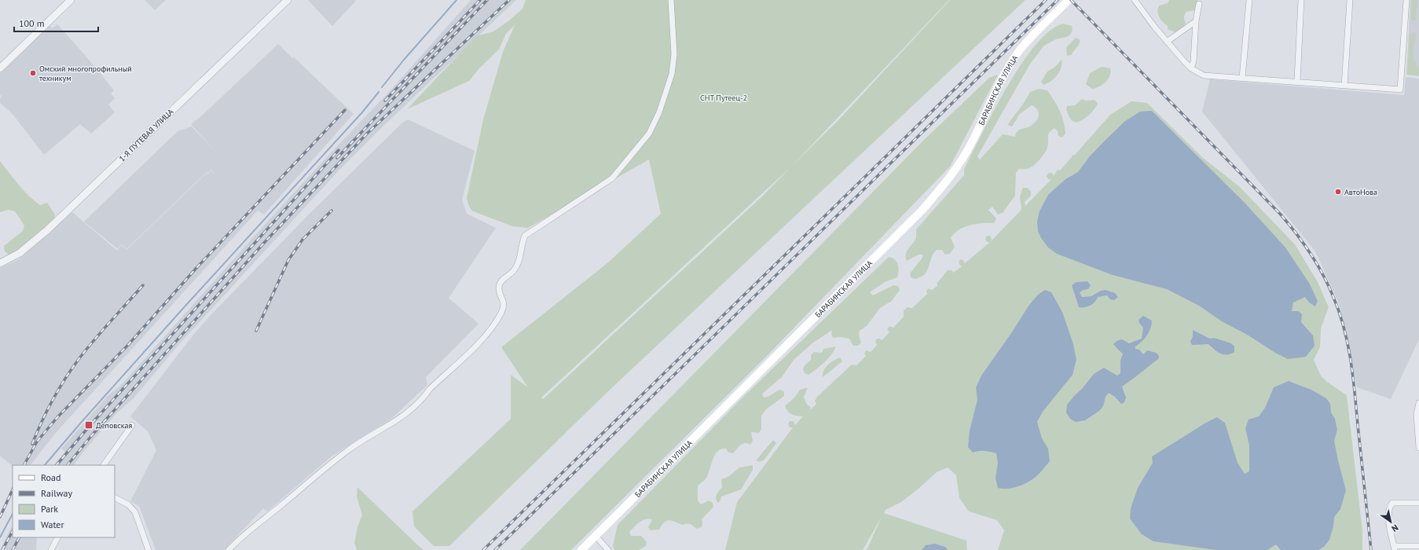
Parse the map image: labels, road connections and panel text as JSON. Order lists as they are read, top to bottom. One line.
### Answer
{"streets":{"main road":["БАРАБИНСКАЯ УЛИЦА"],"street":["1-Я ПУТЕВАЯ УЛИЦА"]},"parks":["СНТ Путеец-2"],"places":{"other":["Омский многопрофильный техникум","АвтоНова"],"transit":["Деповская"]},"legend":["Road","Railway","Park","Water"],"scale_bar":"100 m","north":"bottom right"}
